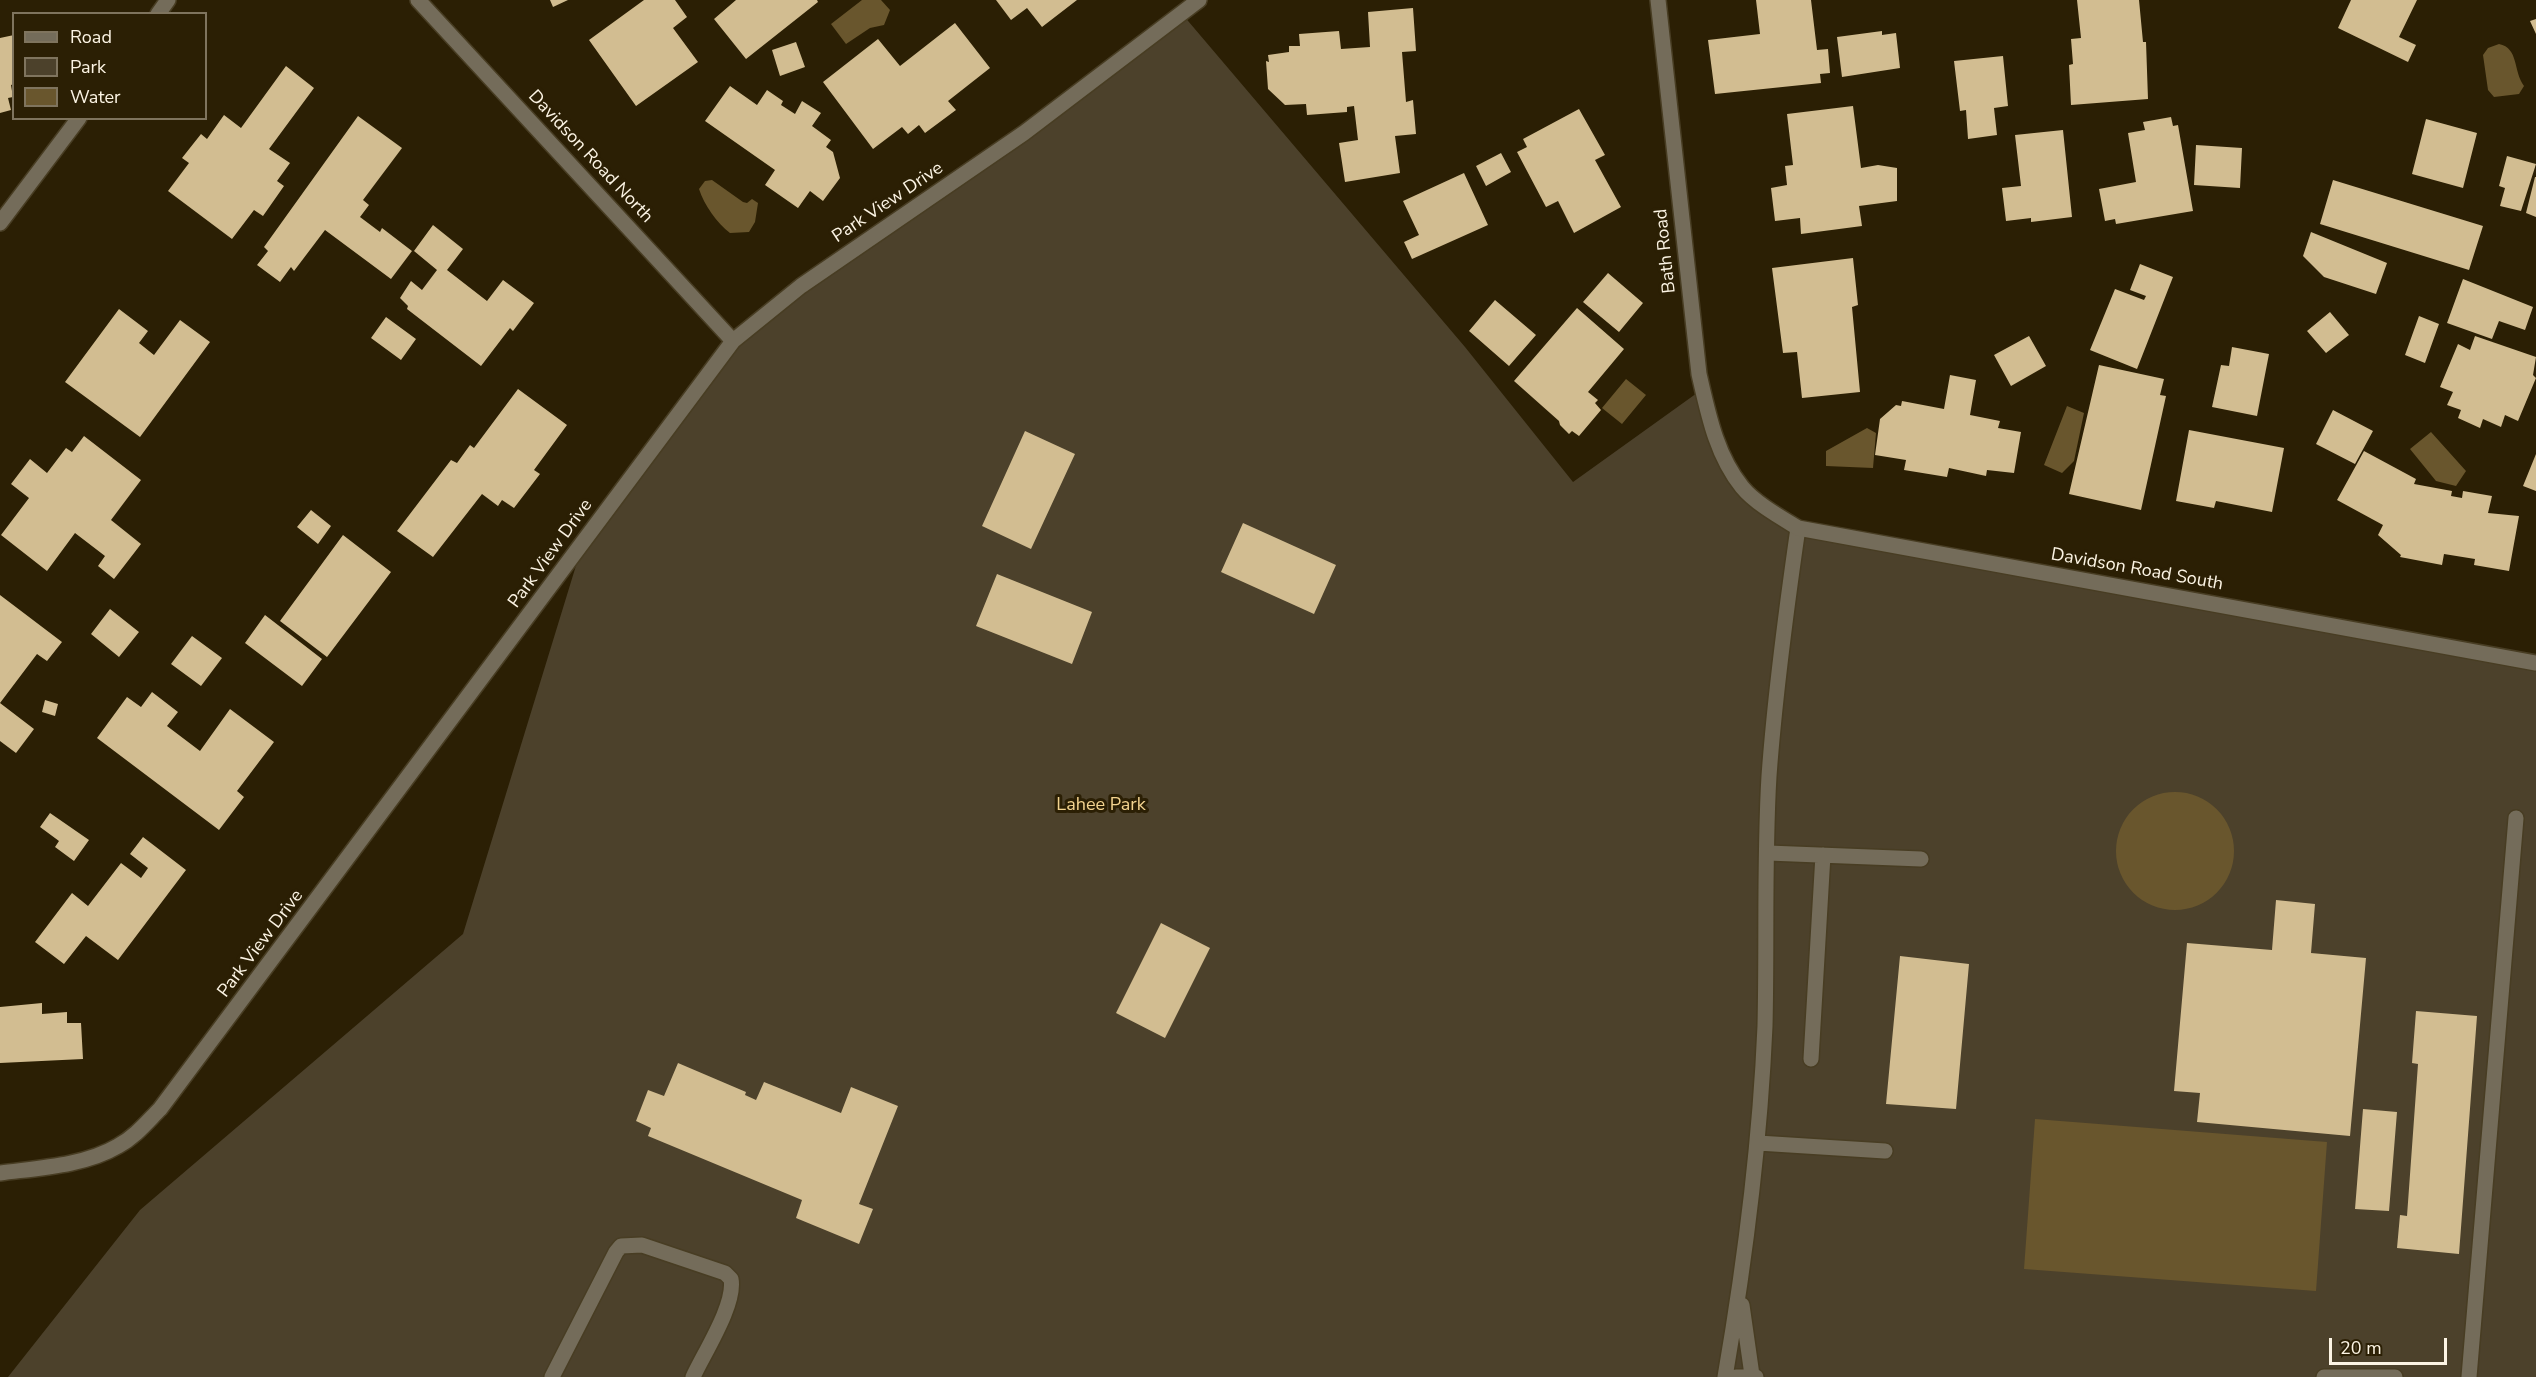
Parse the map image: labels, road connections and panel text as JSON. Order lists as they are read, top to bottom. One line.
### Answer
{"streets":{"street":["Davidson Road North","Park View Drive","Bath Road","Davidson Road South"]},"crossings":[["Davidson Road North","Park View Drive"],["Bath Road","Davidson Road South"]],"parks":["Lahee Park"],"legend":["Road","Park","Water"],"scale_bar":"20 m"}
